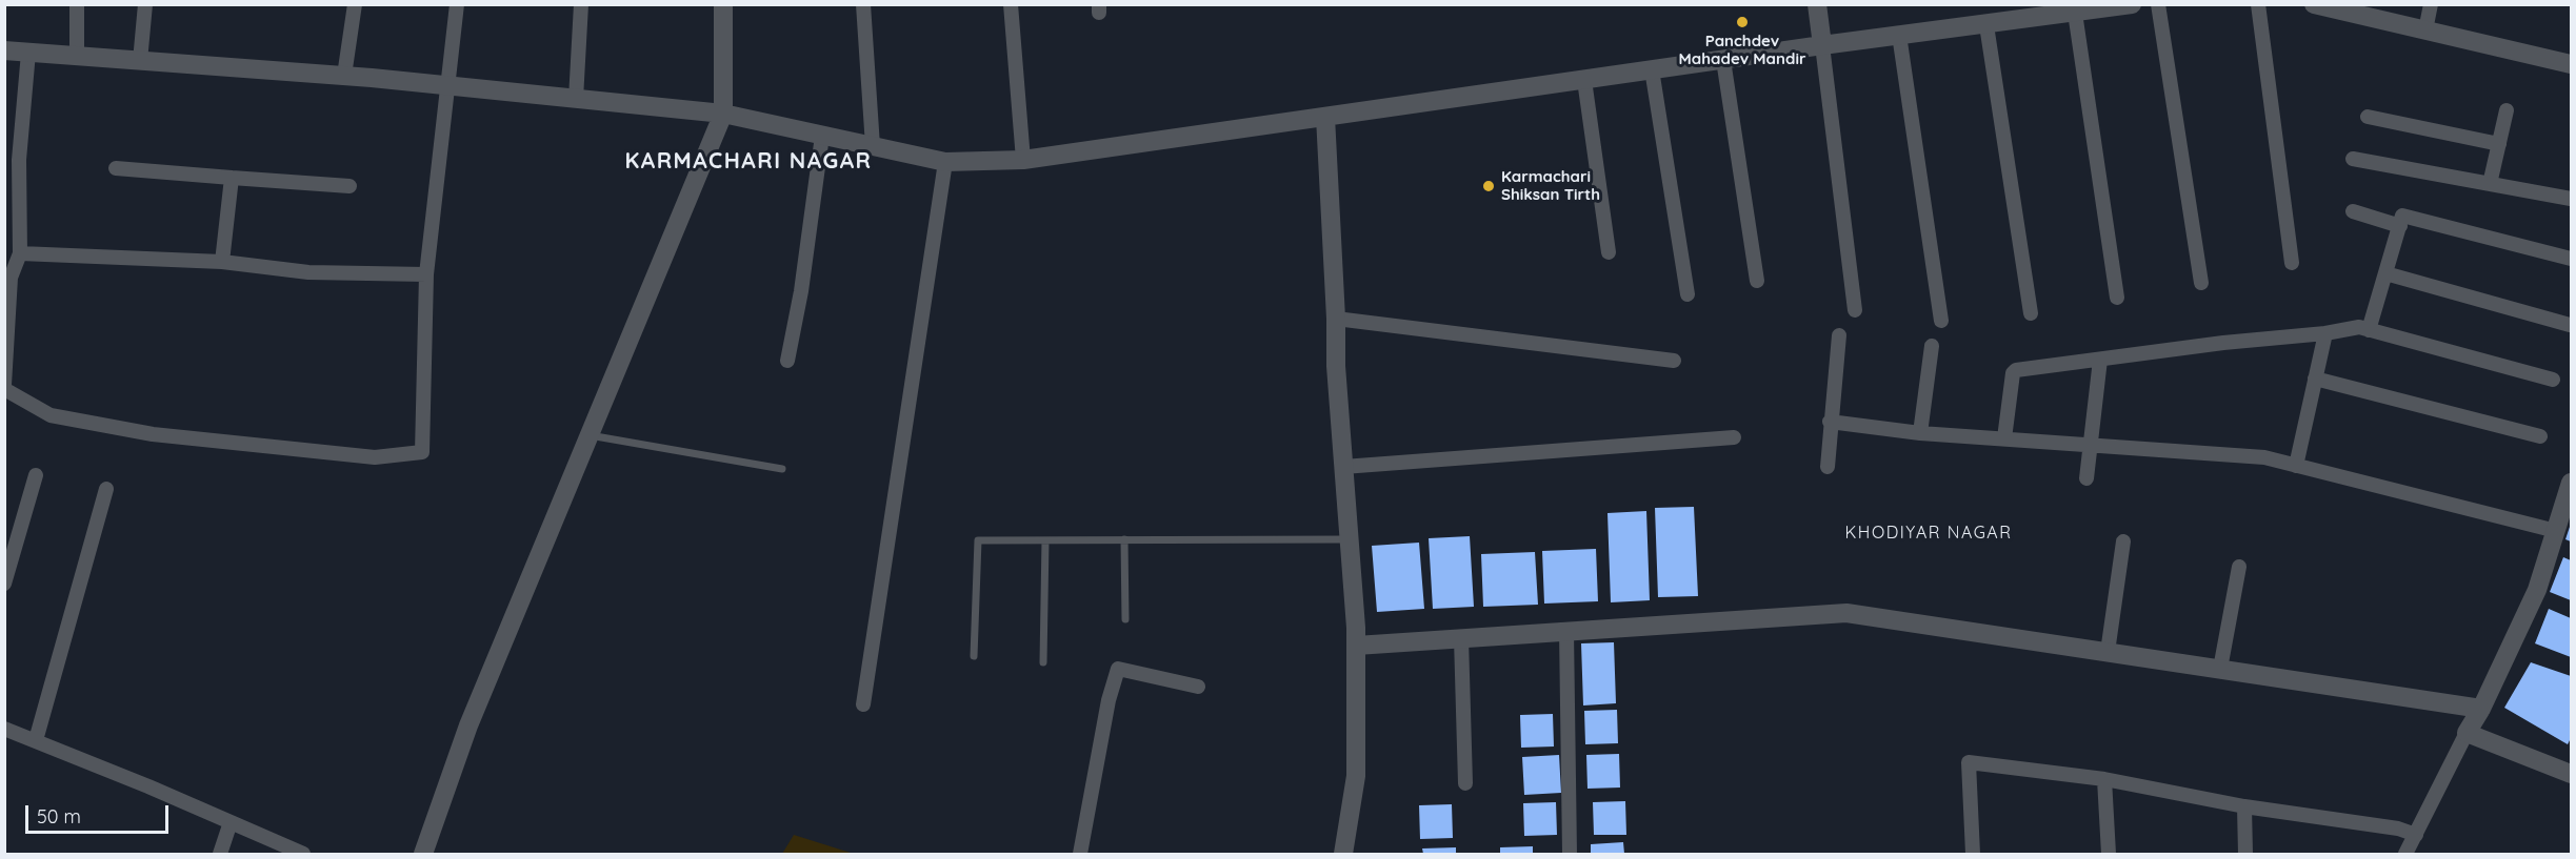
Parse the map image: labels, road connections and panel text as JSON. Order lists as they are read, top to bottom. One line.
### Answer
{"districts":["KARMACHARI NAGAR","KHODIYAR NAGAR"],"places":["Panchdev Mahadev Mandir","Karmachari Shiksan Tirth"],"scale_bar":"50 m"}
